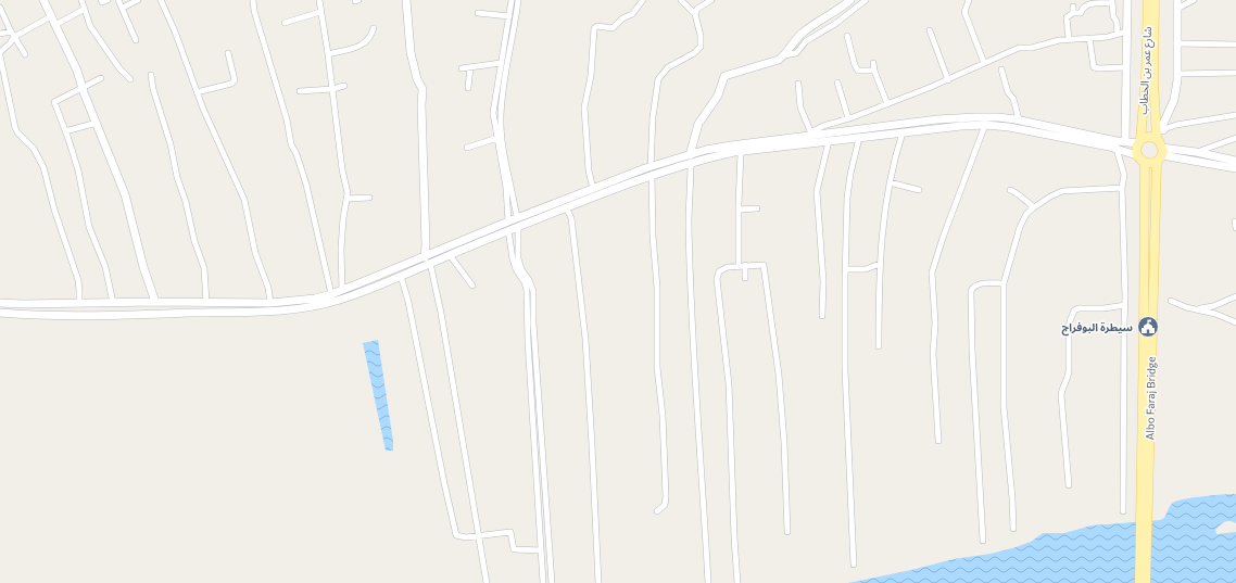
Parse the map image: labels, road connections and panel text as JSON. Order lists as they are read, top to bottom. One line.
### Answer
{"streets":{"main road":["شارع عمر بن الخطاب","Albo Faraj Bridge"]},"places":{"public building":["سيطرة البوفراج"]}}
